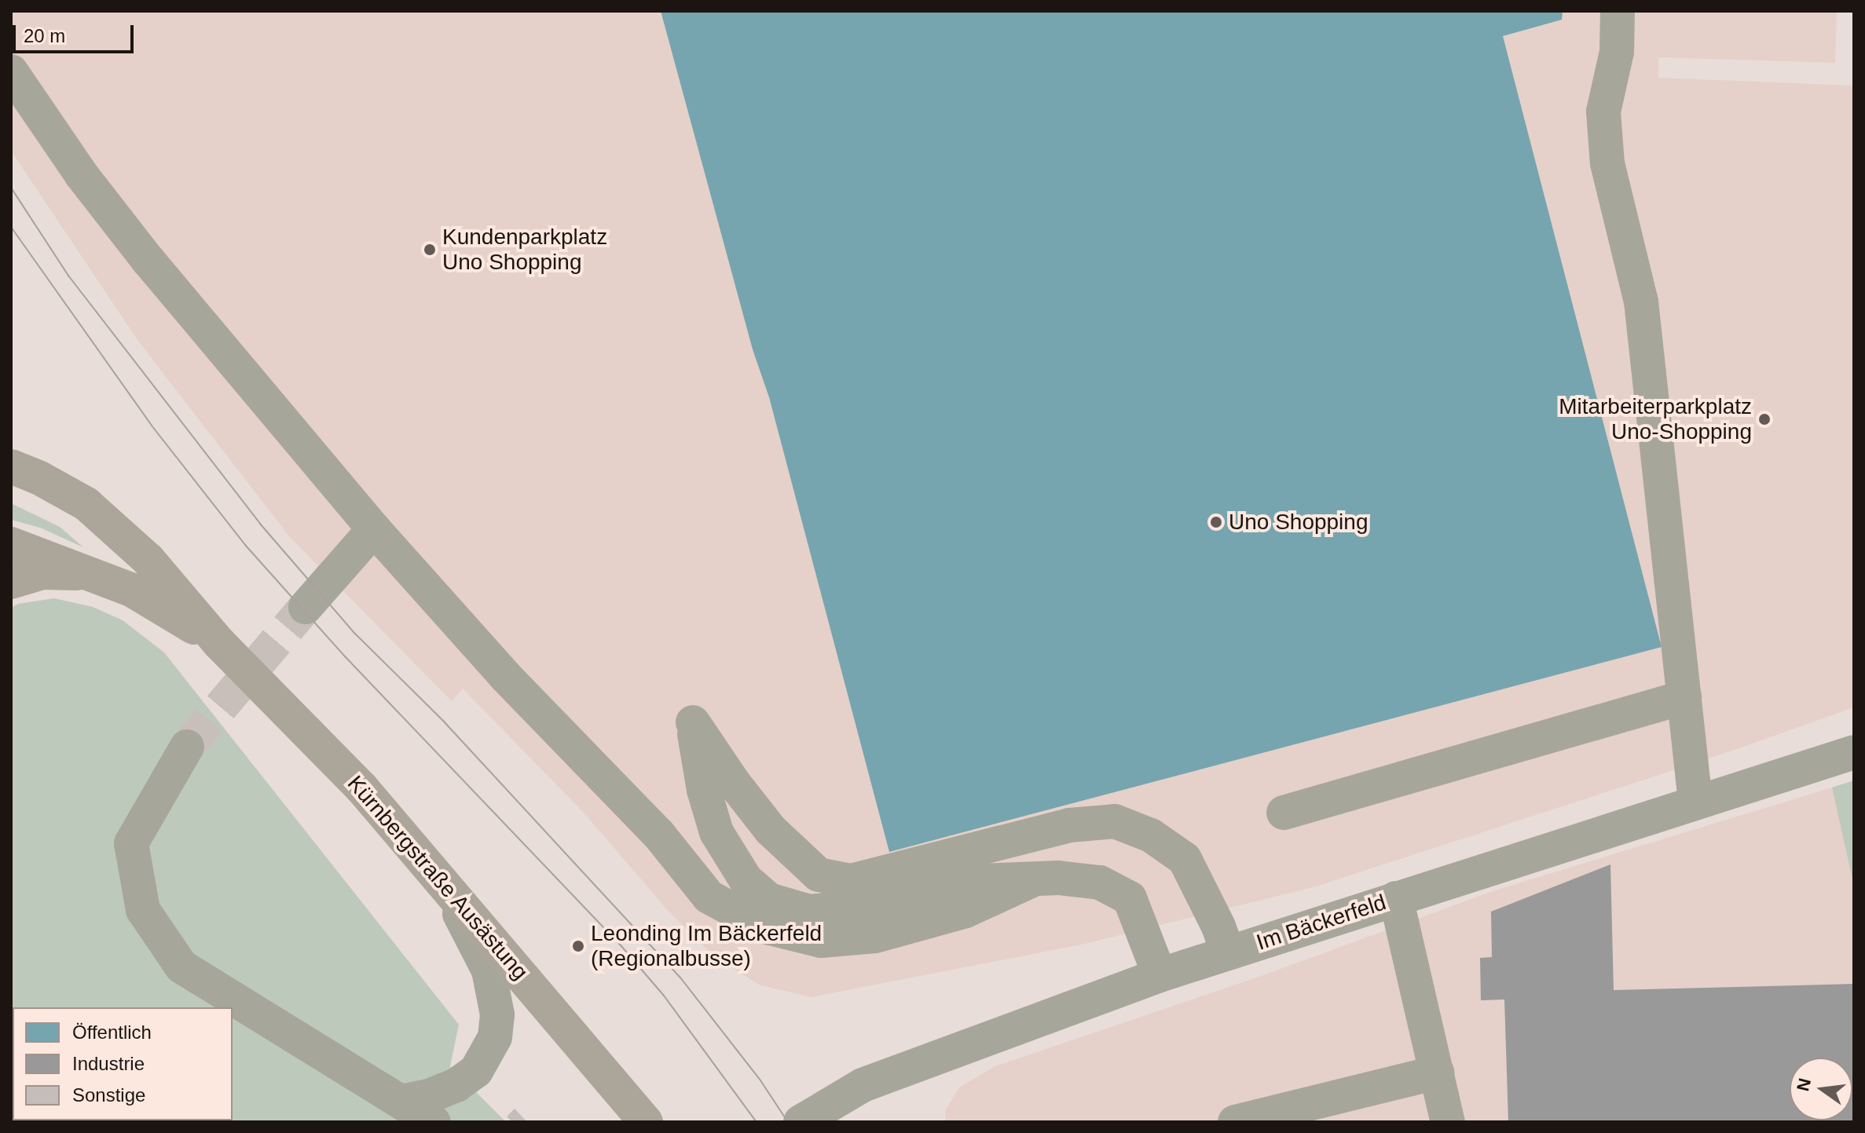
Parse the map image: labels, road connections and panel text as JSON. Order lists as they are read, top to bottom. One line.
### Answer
{"streets":{"main road":["Kürnbergstraße Ausästung"],"street":["Im Bäckerfeld"]},"places":["Kundenparkplatz Uno Shopping","Mitarbeiterparkplatz Uno-Shopping","Uno Shopping","Leonding Im Bäckerfeld (Regionalbusse)"],"legend":["Öffentlich","Industrie","Sonstige"],"scale_bar":"20 m","north":"left"}
